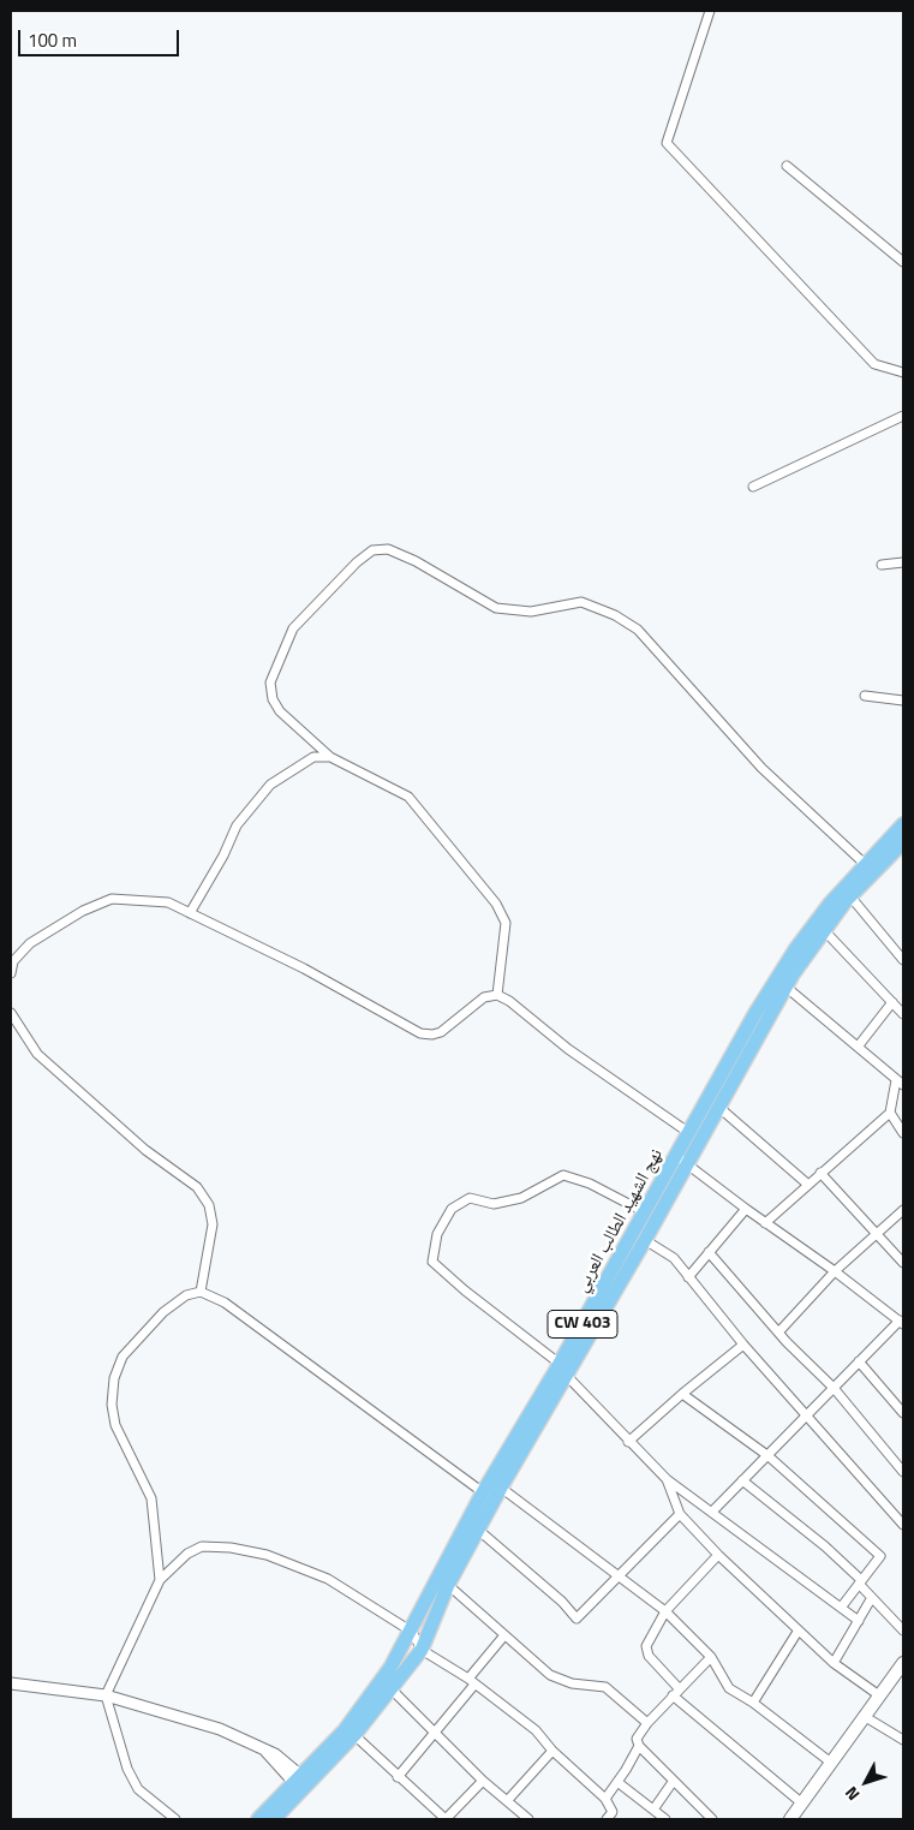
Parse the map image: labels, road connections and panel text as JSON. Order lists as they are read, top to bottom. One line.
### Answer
{"streets":{"main road":["نهج الشهيد الطالب العربي","CW 403"]},"scale_bar":"100 m","north":"bottom left"}
